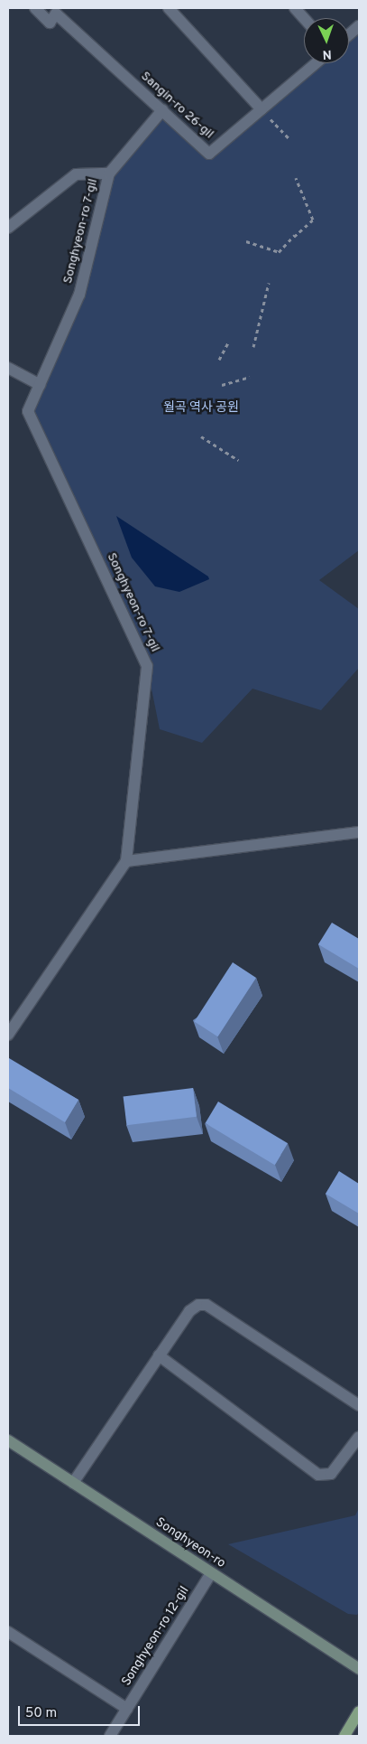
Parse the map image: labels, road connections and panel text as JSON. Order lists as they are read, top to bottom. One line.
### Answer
{"streets":{"main road":["Songhyeon-ro"],"street":["Sangin-ro 26-gil","Songhyeon-ro 7-gil","Songhyeon-ro 12-gil"]},"crossings":[["Sangin-ro 26-gil","Songhyeon-ro 7-gil"],["Songhyeon-ro","Songhyeon-ro 12-gil"]],"parks":["월곡 역사 공원"],"scale_bar":"50 m","north":"bottom"}
